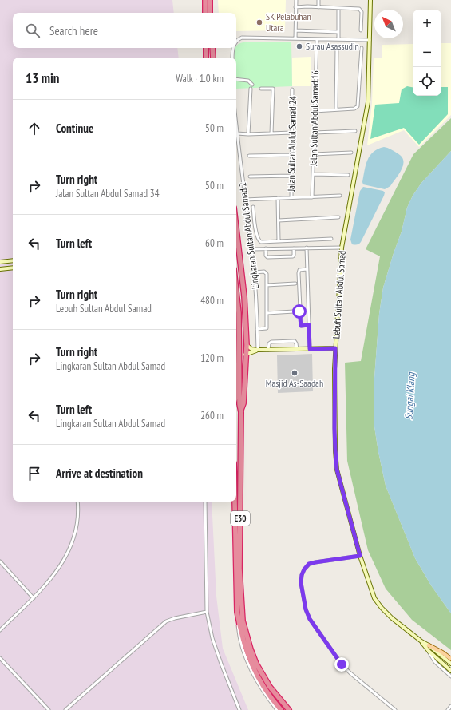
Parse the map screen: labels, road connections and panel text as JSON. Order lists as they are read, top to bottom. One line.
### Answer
{"streets":{"highway":["E30"],"street":["Jalan Sultan Abdul Samad 16","Jalan Sultan Abdul Samad 24","Lingkaran Sultan Abdul Samad 2","Lebuh Sultan Abdul Samad"]},"water":["Sungai Klang"],"places":["SK Pelabuhan Utara","Surau Asassudin","Masjid As-Saadah"],"north":"top left","page":{"map_buttons":["+","−"],"search":"Search here","heading":["13 min","Walk · 1.0 km"],"list":[["Continue","50 m"],["Turn right","Jalan Sultan Abdul Samad 34","50 m"],["Turn left","60 m"],["Turn right","Lebuh Sultan Abdul Samad","480 m"],["Turn right","Lingkaran Sultan Abdul Samad","120 m"],["Turn left","Lingkaran Sultan Abdul Samad","260 m"],"Arrive at destination"]}}
